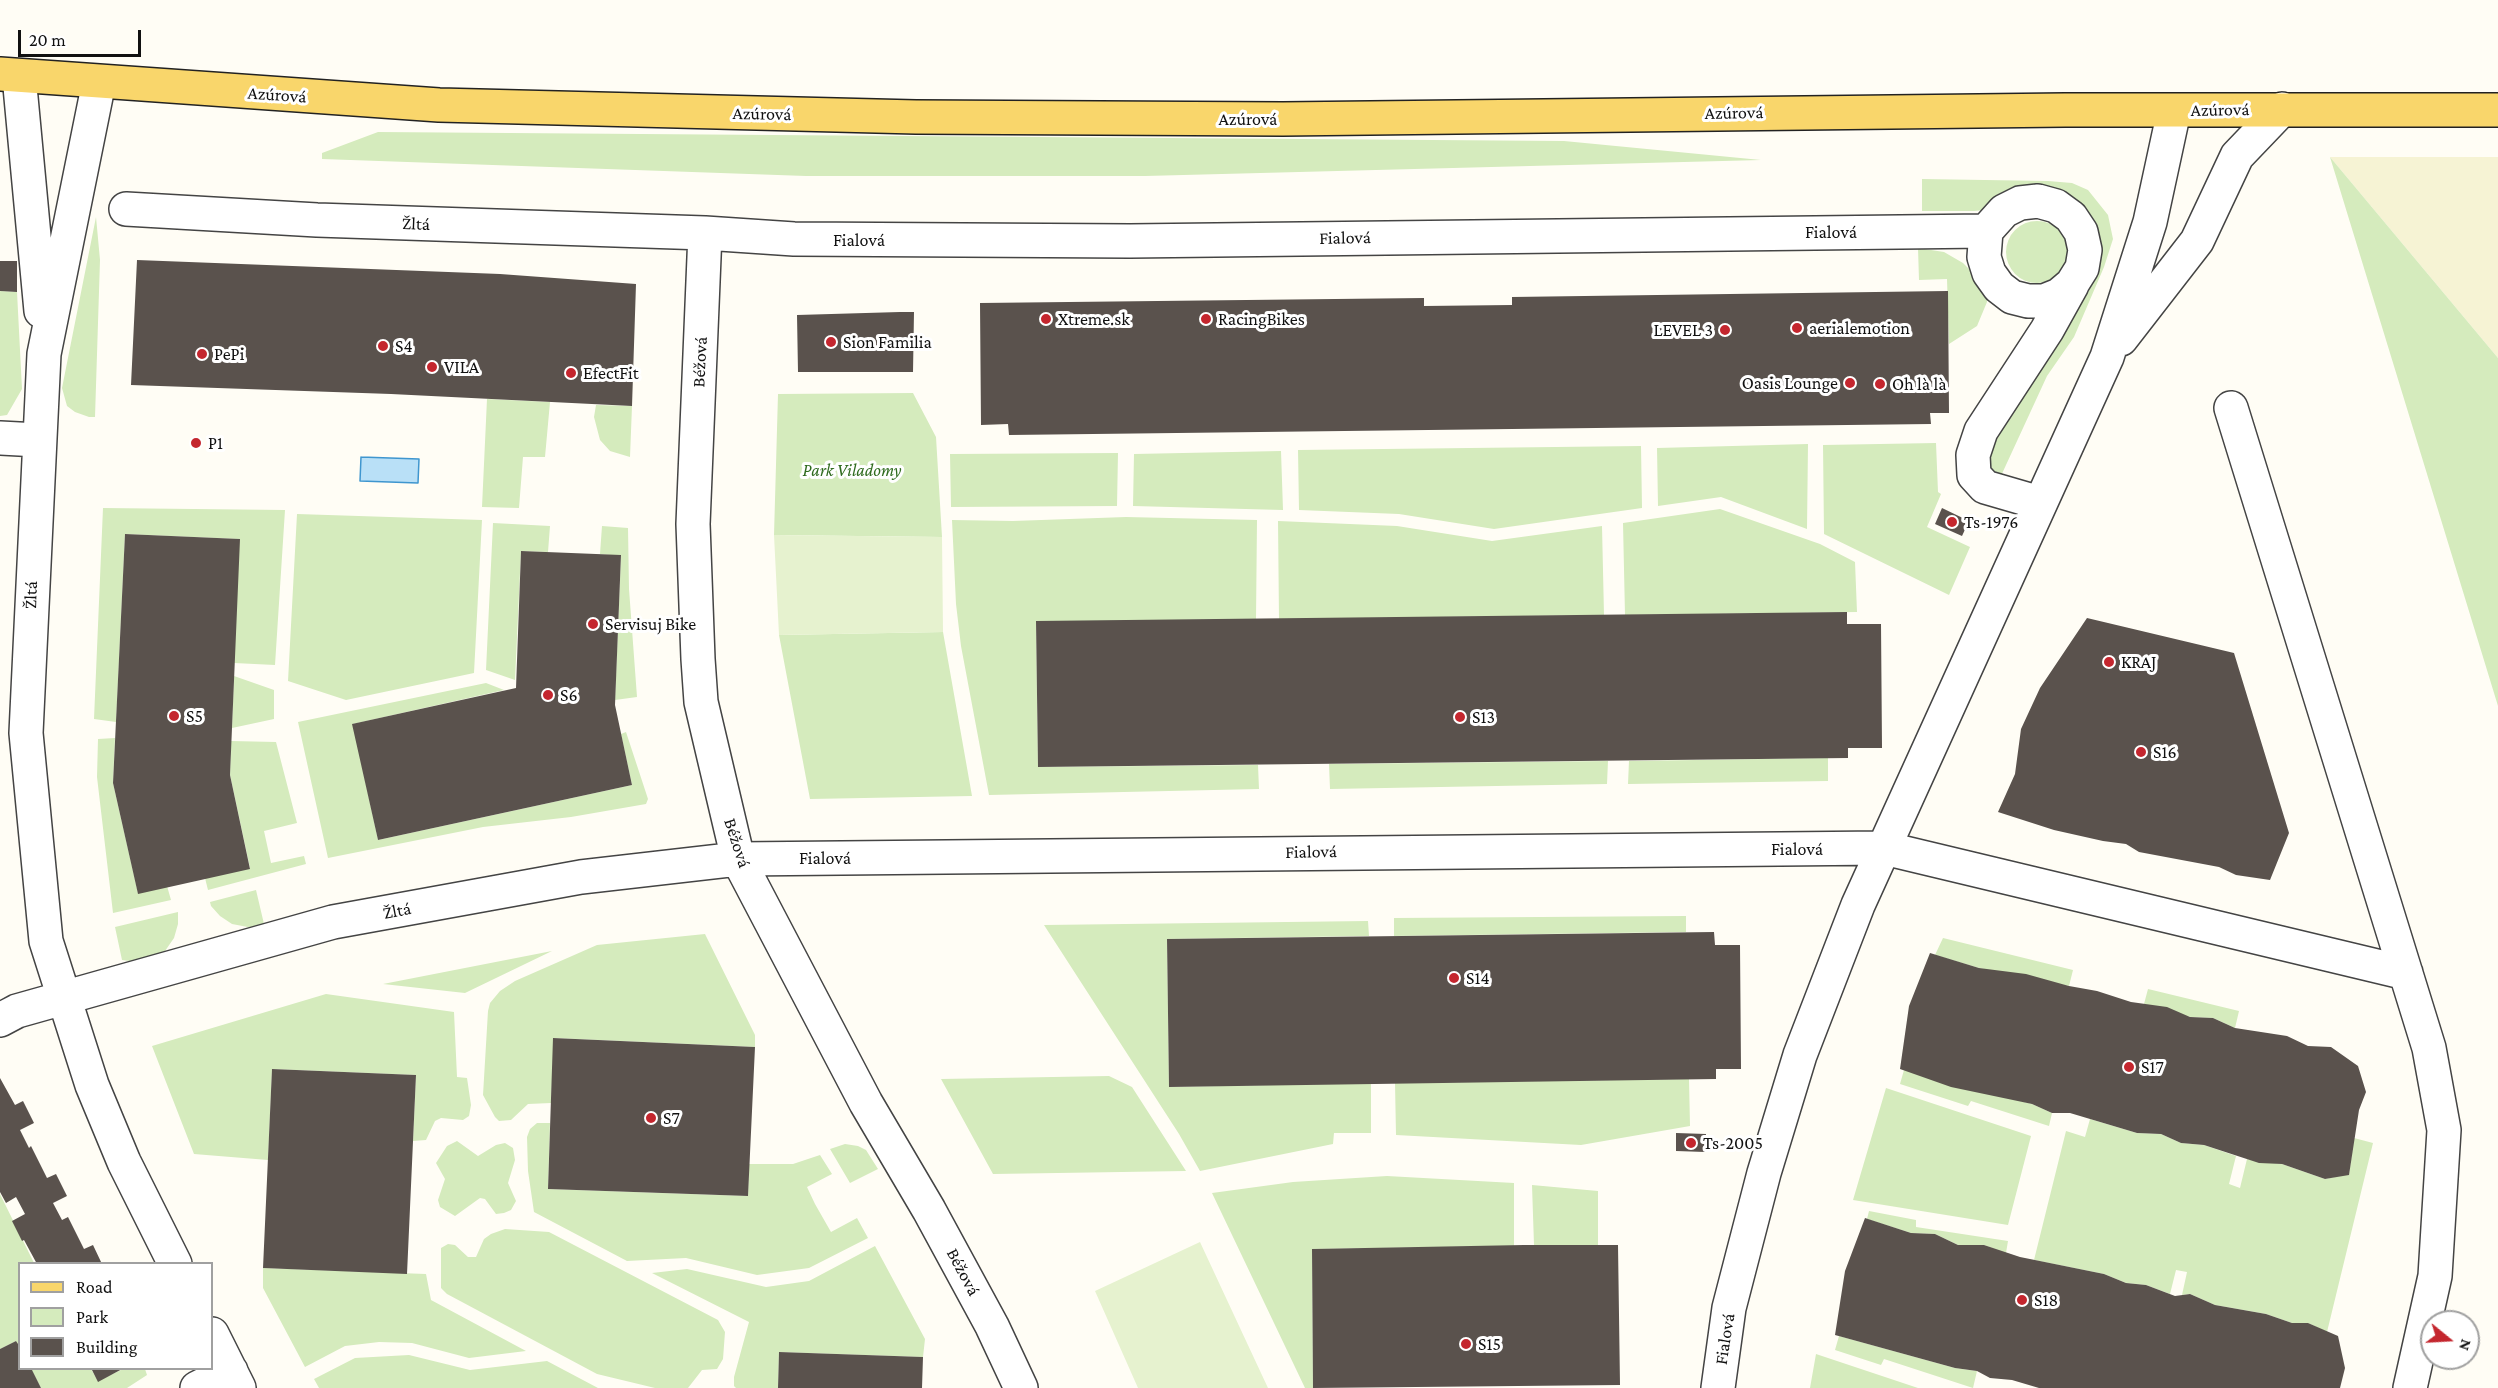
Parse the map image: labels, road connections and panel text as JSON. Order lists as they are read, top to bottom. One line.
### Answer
{"streets":{"main road":["Azúrová"],"street":["Žltá","Fialová","Béžová"]},"crossings":[["Azúrová","Fialová"],["Žltá","Fialová"],["Žltá","Béžová"],["Fialová","Béžová"]],"parks":["Park Viladomy"],"places":["Xtreme.sk","RacingBikes","aerialemotion","LEVEL 3","Sion Familia","S4","PePi","VILA","EfectFit","Oasis Lounge","Oh là là","P1","Ts-1976","Servisuj Bike","KRAJ","S6","S5","S13","S16","S14","S17","S7","Ts-2005","S18","S15"],"legend":["Road","Park","Building"],"scale_bar":"20 m","north":"right"}
